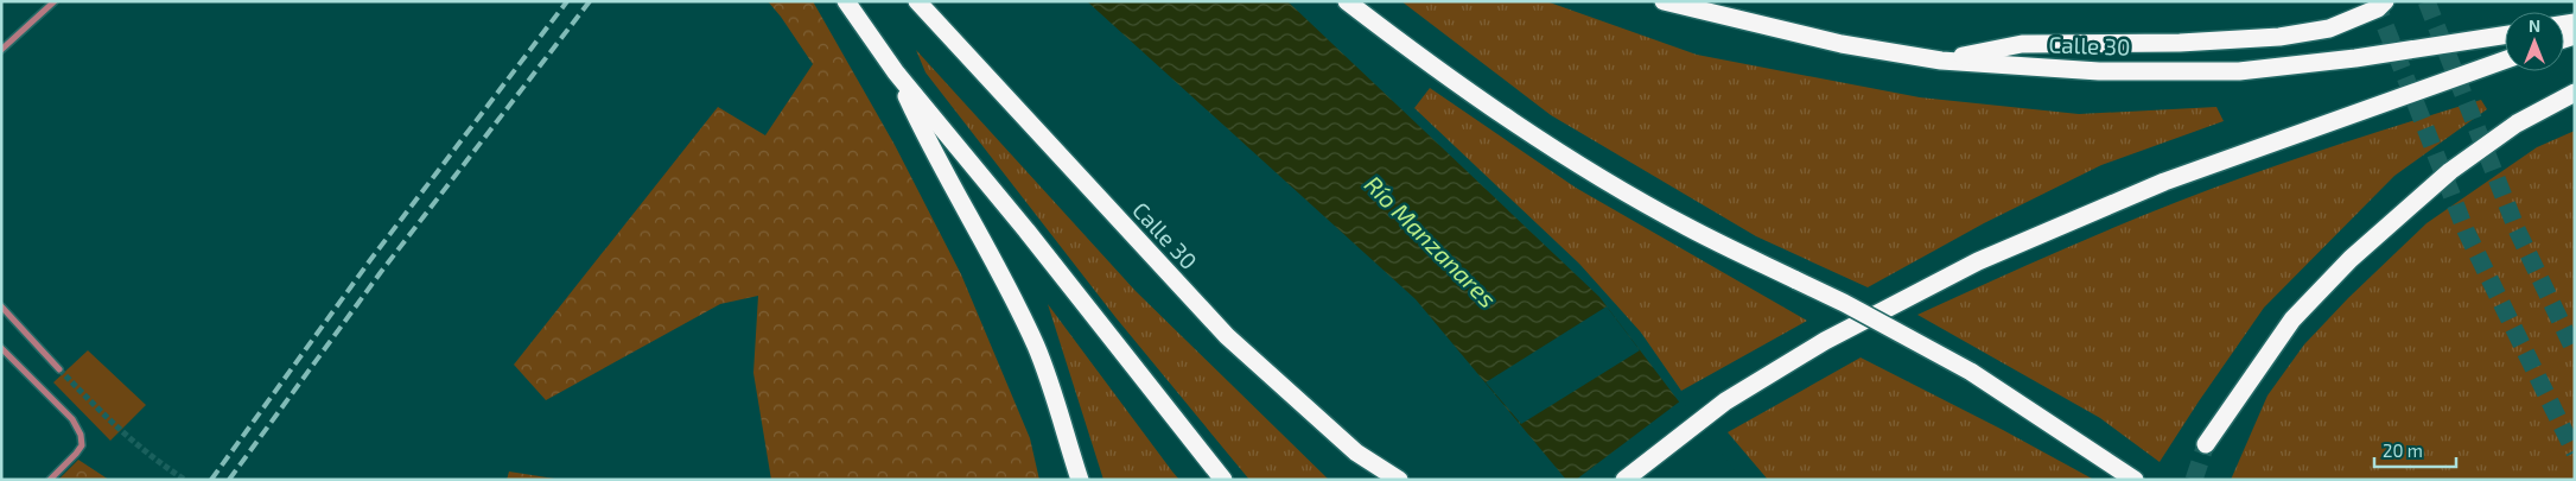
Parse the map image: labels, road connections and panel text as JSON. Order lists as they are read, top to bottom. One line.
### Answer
{"streets":{"highway":["Calle 30"]},"water":["Río Manzanares"],"scale_bar":"20 m","north":"top"}
